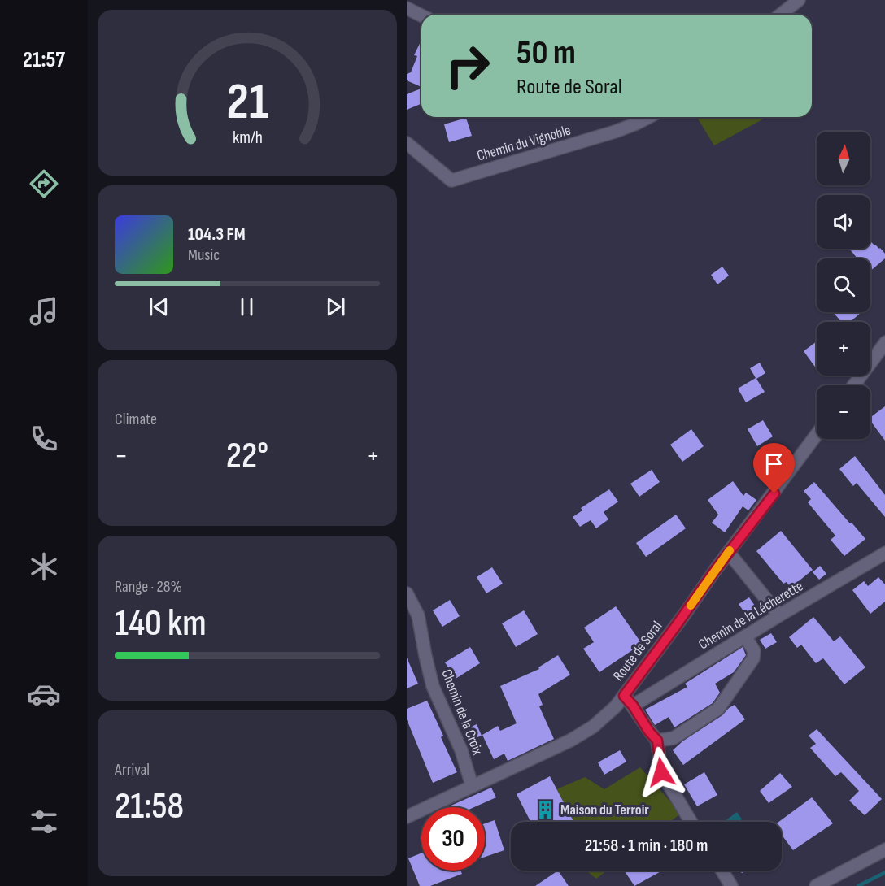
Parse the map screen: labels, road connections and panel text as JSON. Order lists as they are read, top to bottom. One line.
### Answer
{"streets":{"street":["Chemin du Vignoble","Chemin de la Lécherette","Route de Soral","Chemin de la Croix"]},"crossings":[["Route de Soral","Chemin de la Croix"]],"places":{"building":["Maison du Terroir"]},"north":"top","page":{"tabs":"21:57","turn":["50 m","Route de Soral"],"map_buttons":["+","−"],"song":["104.3 FM","Music"],"tile":["Climate",["Range · 28%","140 km"],["Arrival","21:58"]],"heat":["−","22°","+"],"limit":"30","trip":"21:58 · 1 min · 180 m","gauge":["21","km/h"]}}
